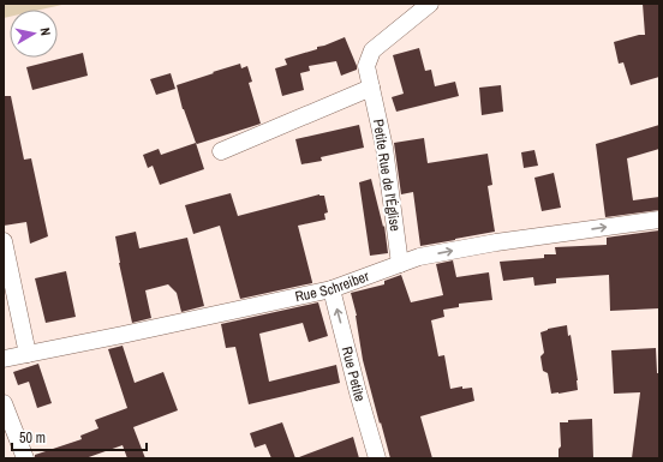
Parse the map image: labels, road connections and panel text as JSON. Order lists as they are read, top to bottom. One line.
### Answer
{"streets":{"street":["Petite Rue de l'Église","Rue Schreiber","Rue Petite"]},"crossings":[["Petite Rue de l'Église","Rue Schreiber"],["Rue Schreiber","Rue Petite"]],"one_way":["Rue Schreiber","Rue Petite"],"scale_bar":"50 m","north":"right"}
